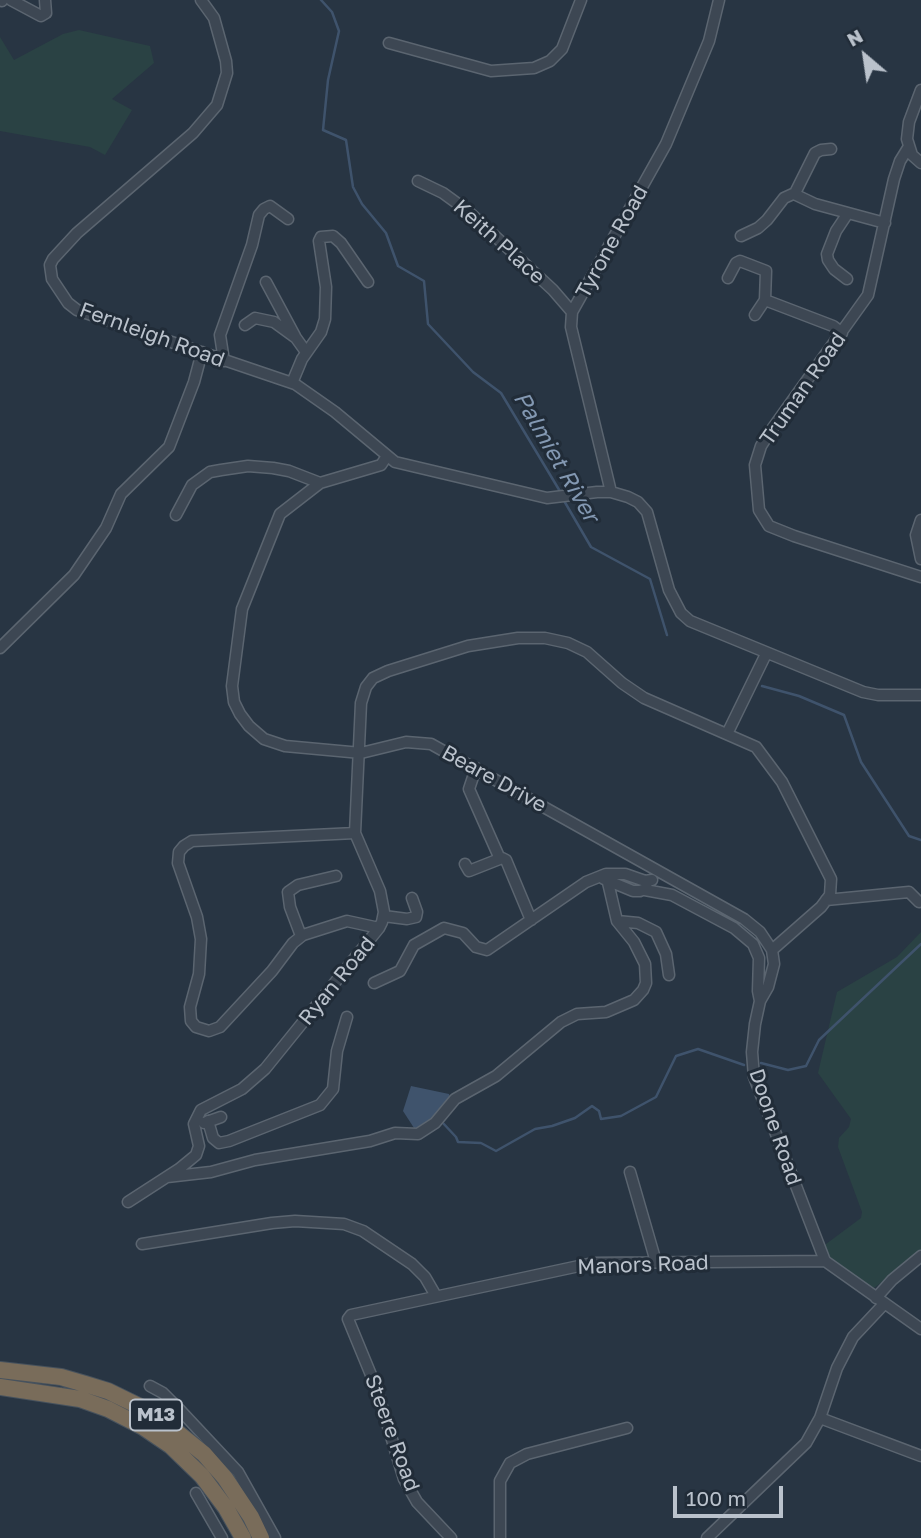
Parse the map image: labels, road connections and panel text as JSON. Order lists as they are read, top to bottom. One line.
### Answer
{"streets":{"highway":["M13"],"street":["Keith Place","Tyrone Road","Fernleigh Road","Truman Road","Beare Drive","Ryan Road","Doone Road","Manors Road","Steere Road"]},"crossings":[["Keith Place","Tyrone Road"],["Tyrone Road","Fernleigh Road"],["Beare Drive","Ryan Road"],["Beare Drive","Doone Road"],["Doone Road","Manors Road"],["Manors Road","Steere Road"]],"water":["Palmiet River"],"scale_bar":"100 m","north":"top left"}
